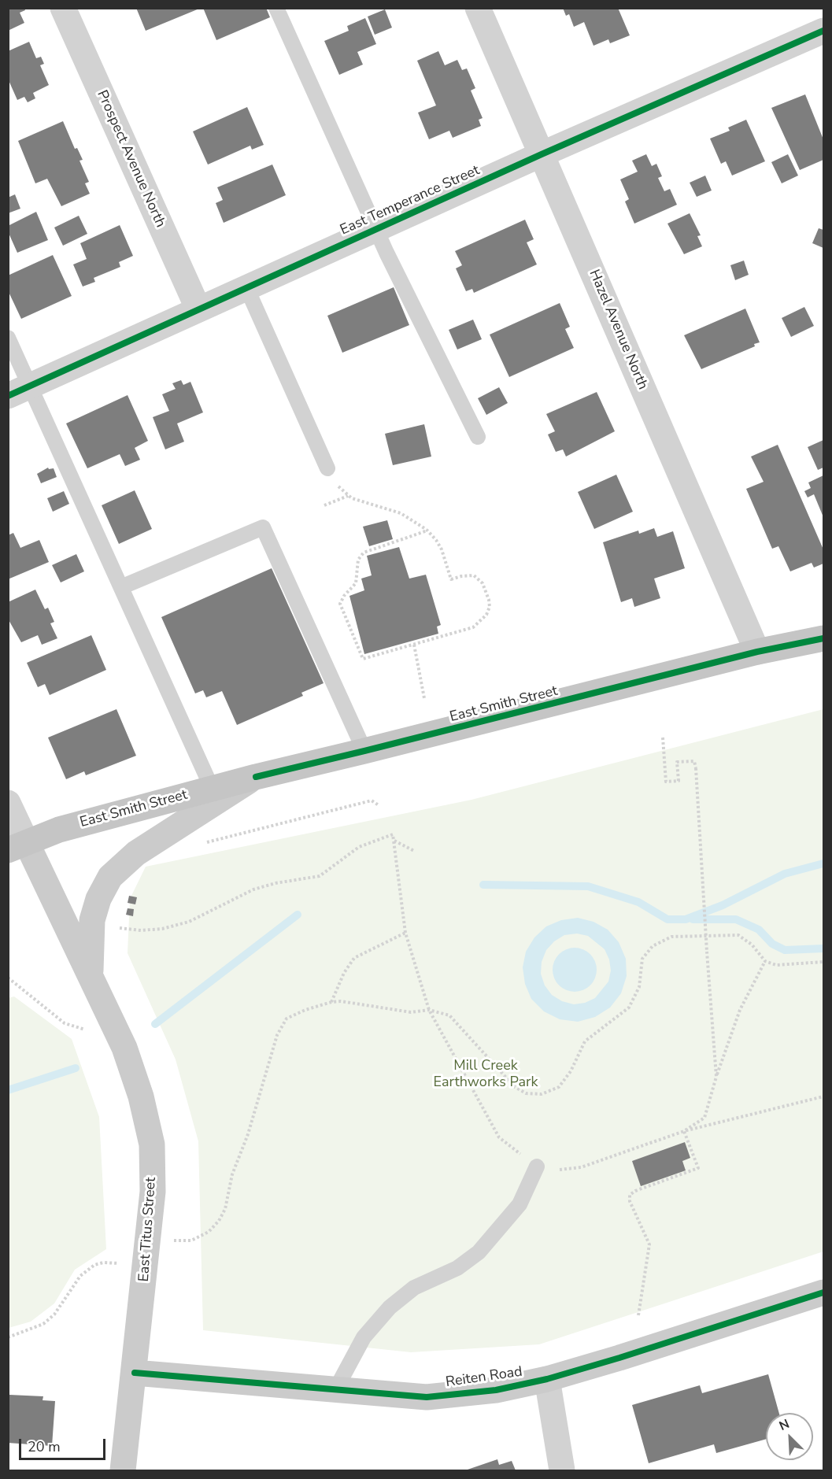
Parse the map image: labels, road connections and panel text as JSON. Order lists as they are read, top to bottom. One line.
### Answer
{"streets":{"main road":["East Smith Street"],"street":["Prospect Avenue North","East Temperance Street","Hazel Avenue North","East Titus Street","Reiten Road"]},"crossings":[["Prospect Avenue North","East Temperance Street"],["East Temperance Street","Hazel Avenue North"],["Hazel Avenue North","East Smith Street"],["East Smith Street","East Titus Street"],["East Titus Street","Reiten Road"]],"parks":["Mill Creek Earthworks Park"],"scale_bar":"20 m","north":"top left"}
